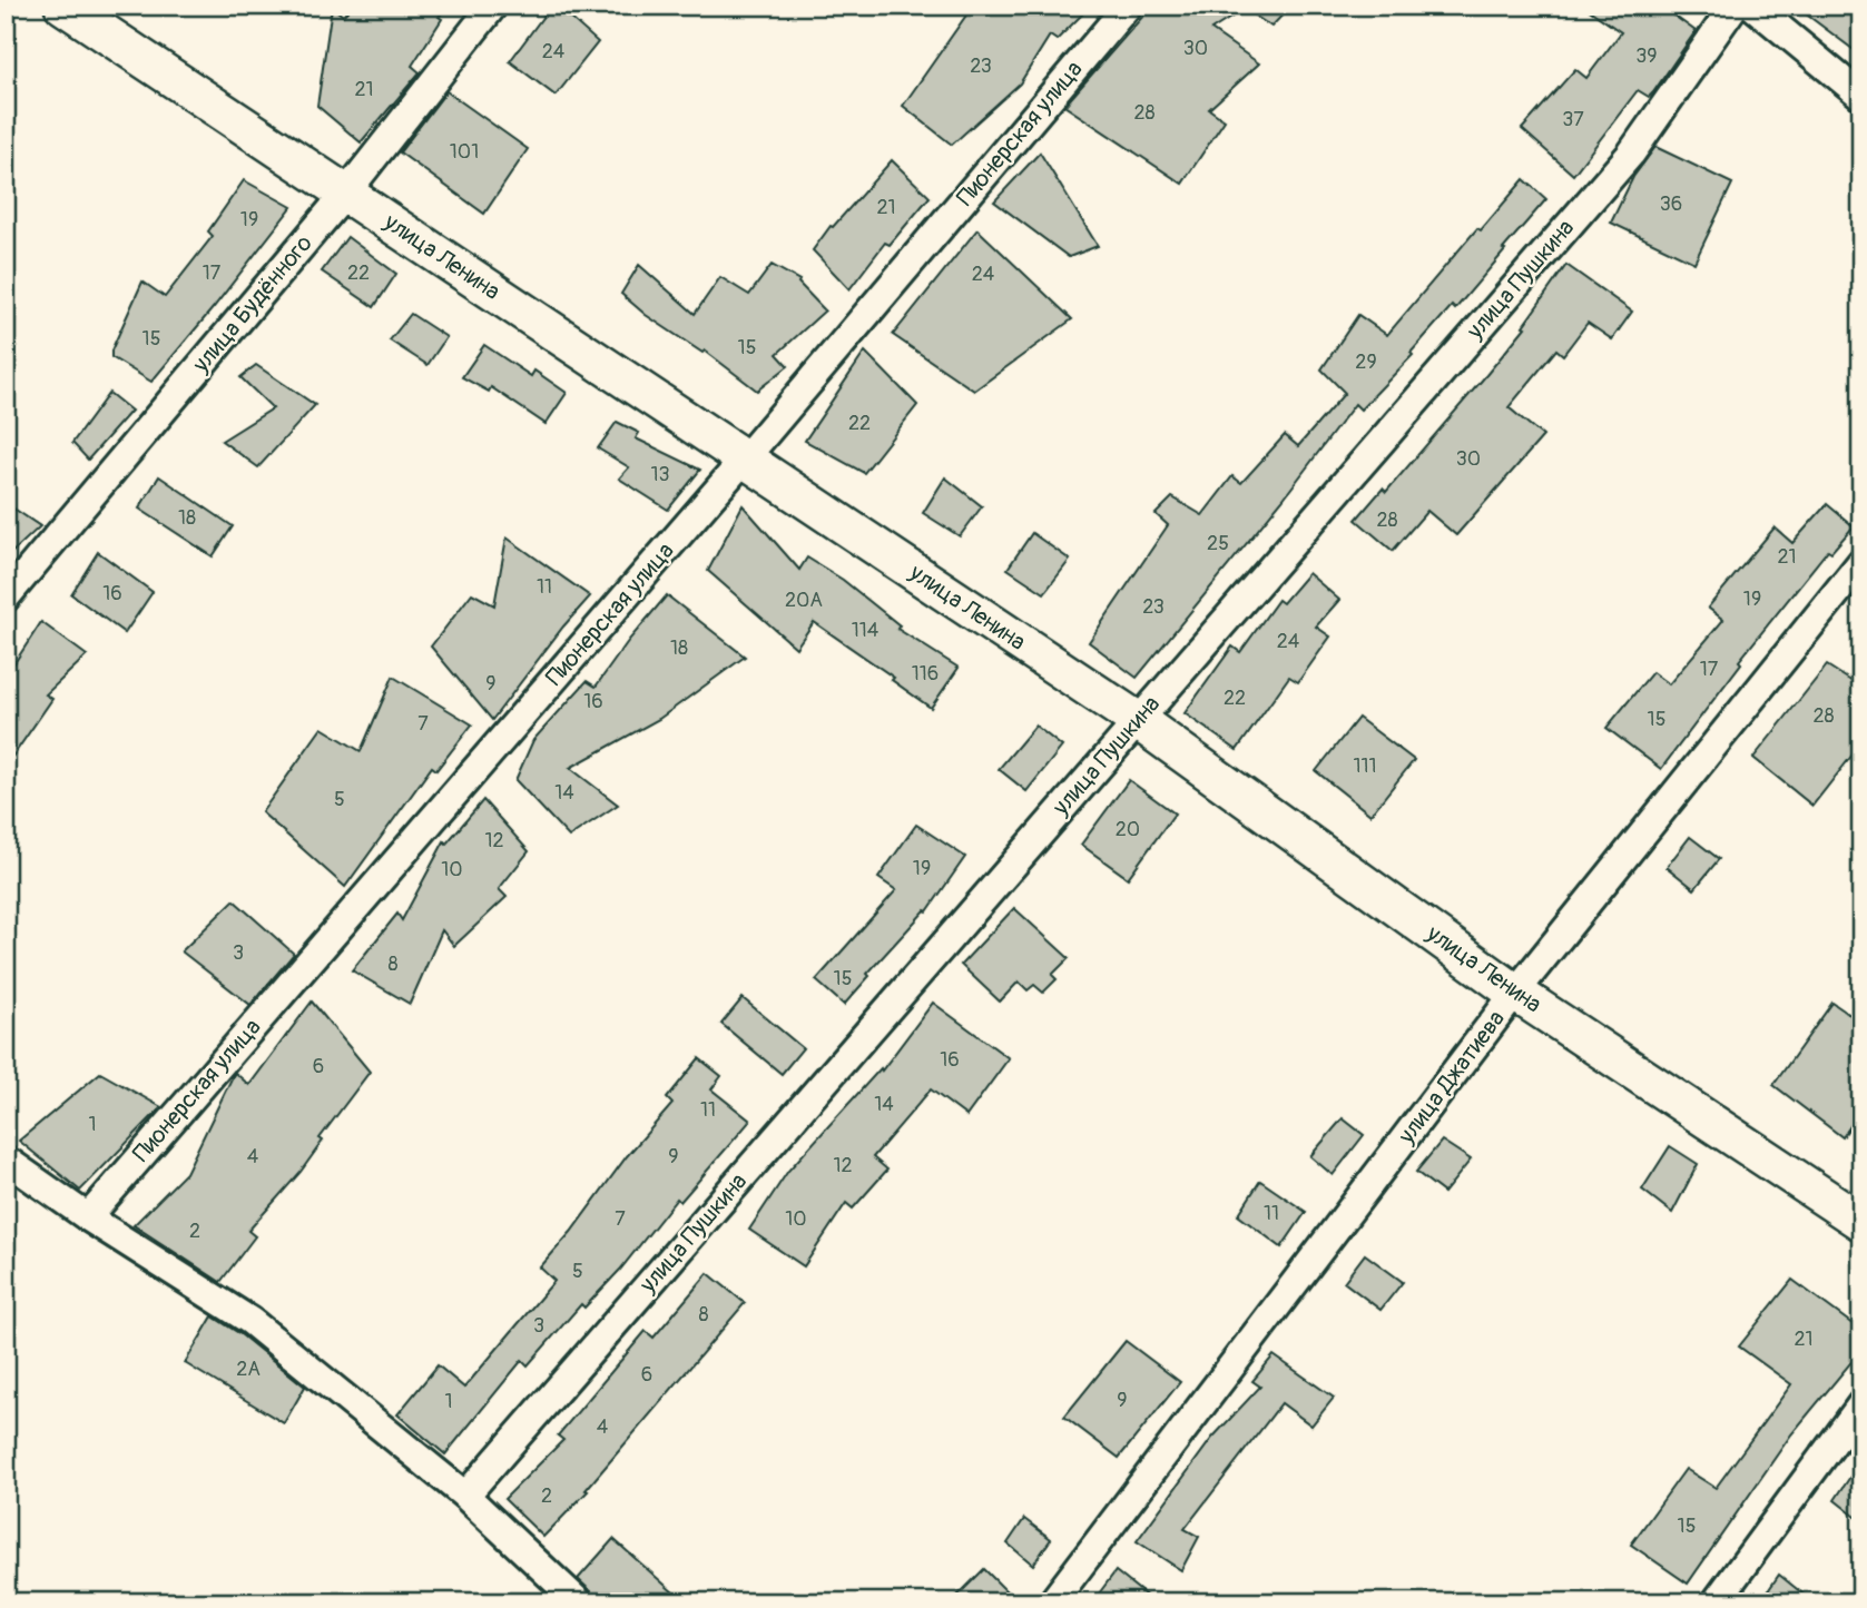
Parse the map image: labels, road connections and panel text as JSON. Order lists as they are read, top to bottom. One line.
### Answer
{"streets":{"street":["Пионерская улица","улица Ленина","улица Пушкина","улица Будённого","улица Джатиева"]},"crossings":[["Пионерская улица","улица Ленина"],["улица Ленина","улица Пушкина"],["улица Ленина","улица Будённого"],["улица Ленина","улица Джатиева"]],"house_numbers":["30","24","39","23","21","28","37","101","36","21","19","17","22","24","15","15","29","22","30","13","18","28","25","21","11","16","19","20А","23","114","24","18","17","116","9","22","16","28","15","7","111","14","5","20","12","19","10","3","8","15","16","6","14","11","1","4","9","12","11","7","10","2","5","8","3","21","2А","6","9","1","4","2","15"]}
